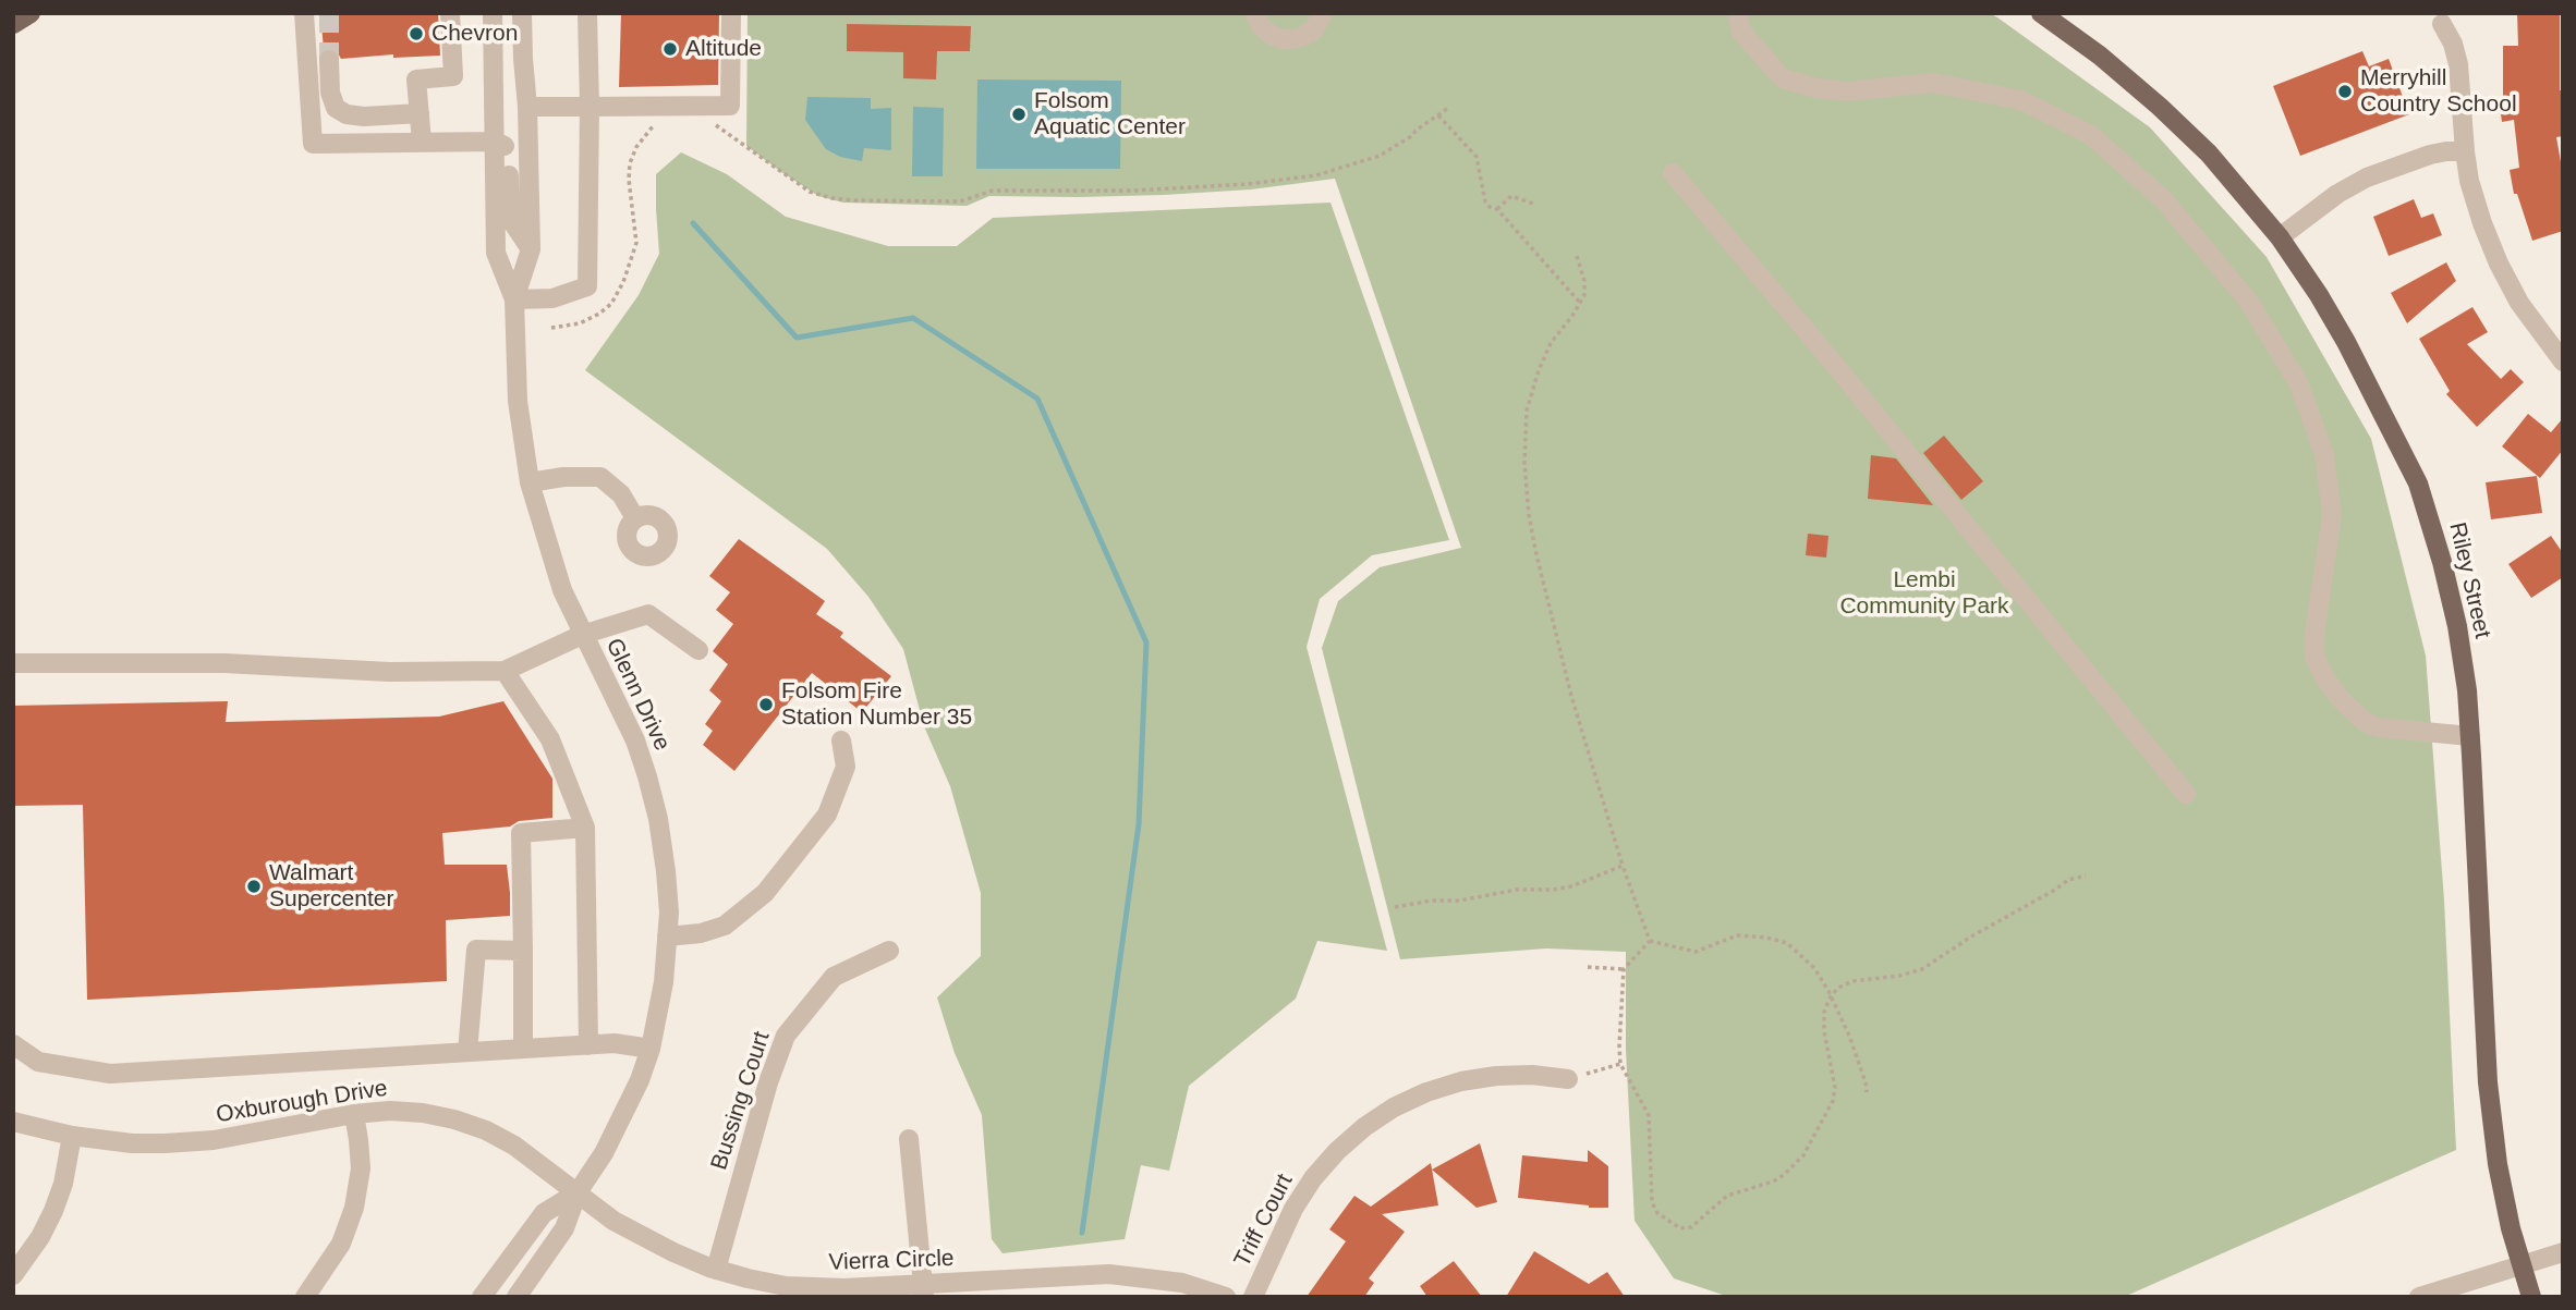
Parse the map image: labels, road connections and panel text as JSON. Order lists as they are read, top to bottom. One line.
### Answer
{"streets":{"main road":["Riley Street"],"street":["Glenn Drive","Bussing Court","Oxburough Drive","Triff Court","Vierra Circle"]},"crossings":[["Glenn Drive","Oxburough Drive"],["Glenn Drive","Vierra Circle"],["Bussing Court","Vierra Circle"],["Oxburough Drive","Vierra Circle"]],"parks":["Lembi Community Park"],"places":["Chevron","Altitude","Merryhill Country School","Folsom Aquatic Center","Folsom Fire Station Number 35","Walmart Supercenter"]}
